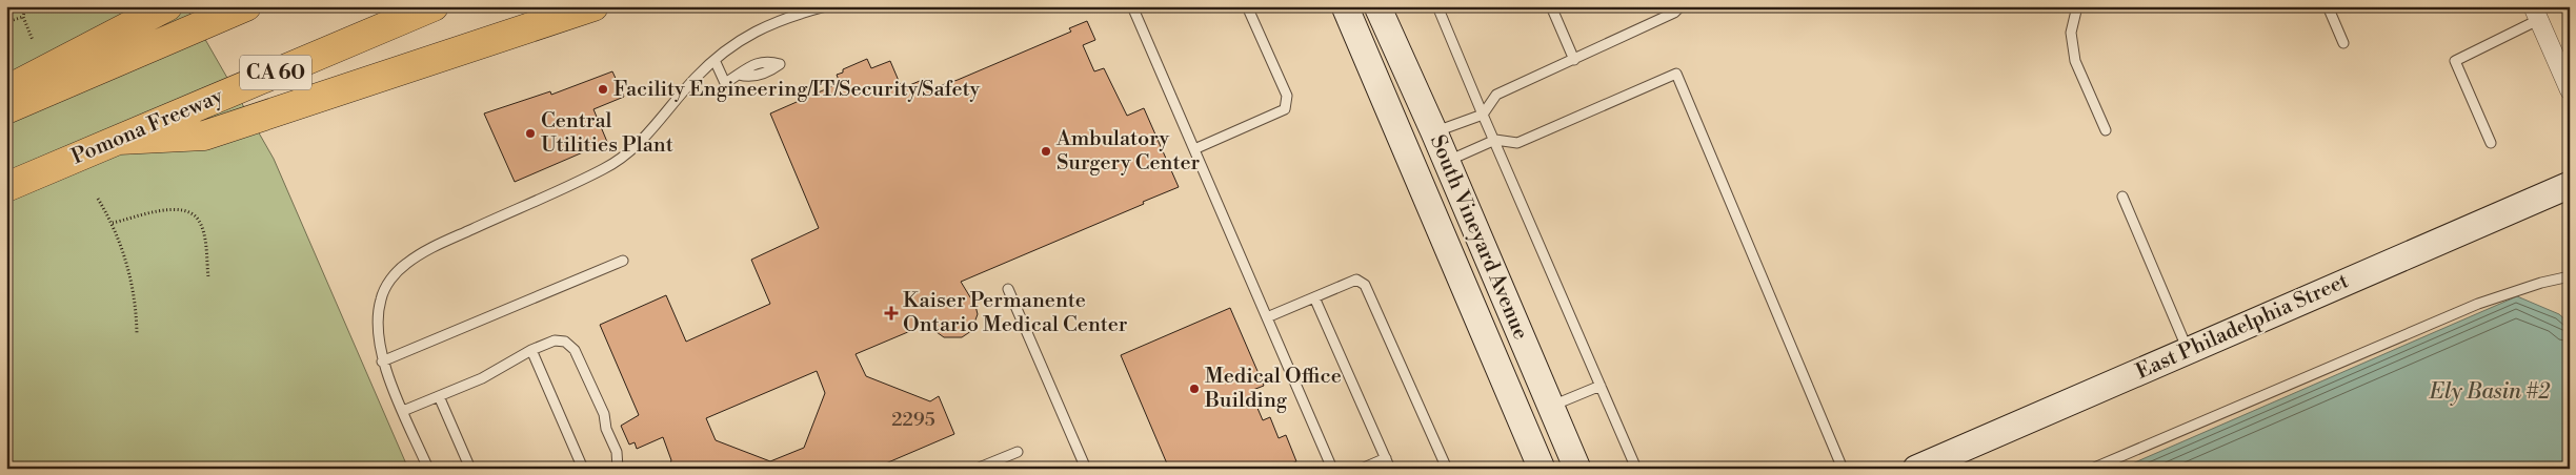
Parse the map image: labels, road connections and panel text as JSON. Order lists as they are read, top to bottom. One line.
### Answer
{"streets":{"highway":["CA 60","Pomona Freeway"],"main road":["South Vineyard Avenue","East Philadelphia Street"]},"water":["Ely Basin #2"],"places":{"other":["Facility Engineering/IT/Security/Safety","Central Utilities Plant","Ambulatory Surgery Center","Medical Office Building"],"health":["Kaiser Permanente Ontario Medical Center"]},"house_numbers":["2295"]}
